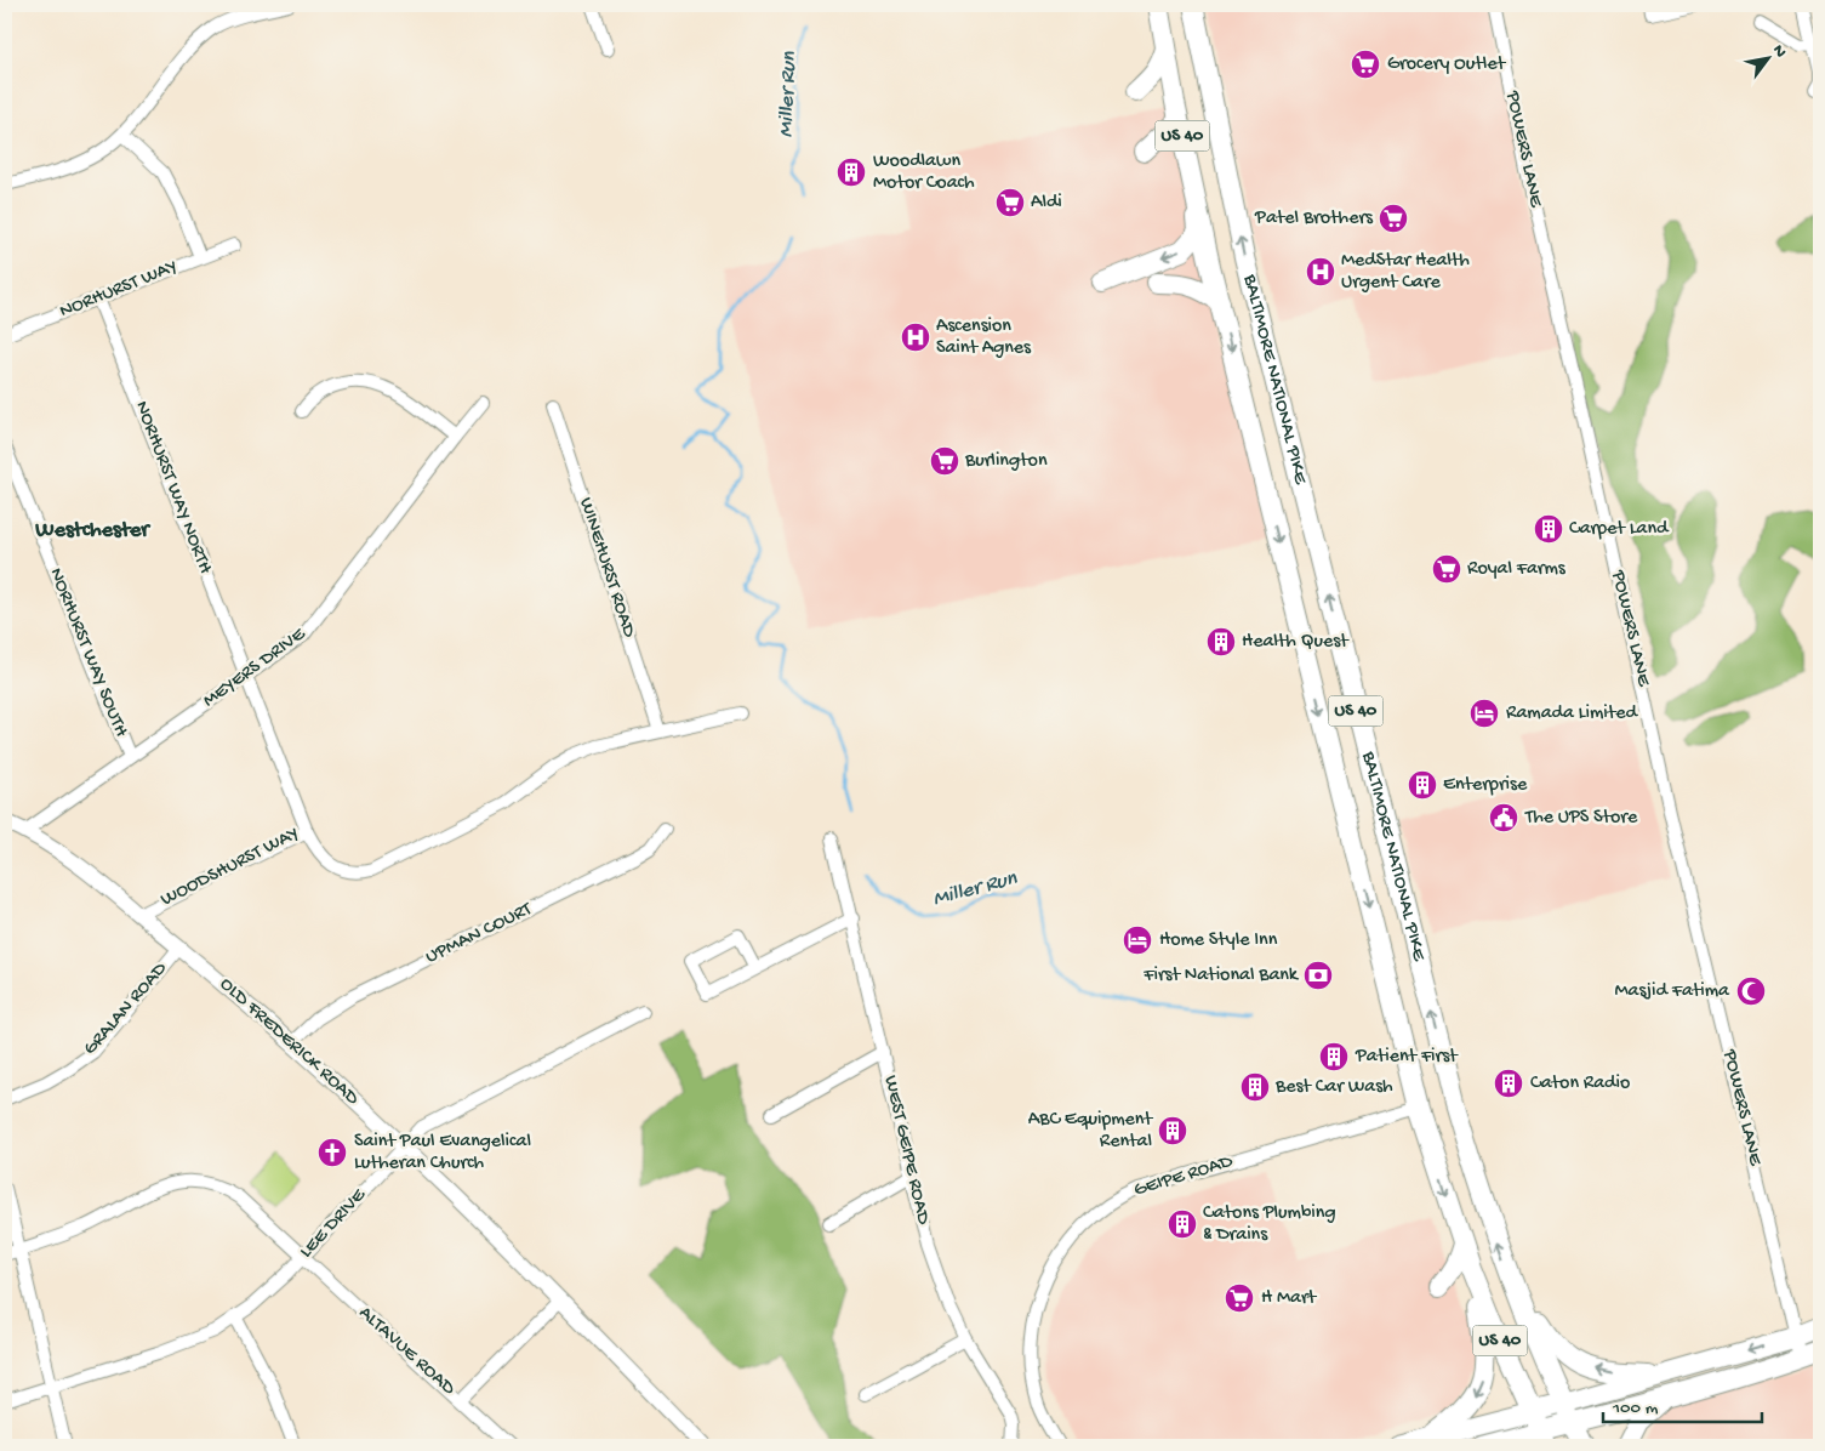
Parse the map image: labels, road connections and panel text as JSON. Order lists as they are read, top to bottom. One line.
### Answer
{"streets":{"main road":["US 40","BALTIMORE NATIONAL PIKE"],"street":["POWERS LANE","NORHURST WAY","NORHURST WAY NORTH","WINEHURST ROAD","NORHURST WAY SOUTH","MEYERS DRIVE","WOODSHURST WAY","UPMAN COURT","GRALAN ROAD","OLD FREDERICK ROAD","WEST GEIPE ROAD","GEIPE ROAD","LEE DRIVE","ALTAVUE ROAD"]},"crossings":[["NORHURST WAY","NORHURST WAY NORTH"],["BALTIMORE NATIONAL PIKE","GEIPE ROAD"],["NORHURST WAY NORTH","MEYERS DRIVE"],["NORHURST WAY NORTH","WOODSHURST WAY"],["NORHURST WAY SOUTH","MEYERS DRIVE"],["MEYERS DRIVE","WOODSHURST WAY"],["MEYERS DRIVE","OLD FREDERICK ROAD"],["WOODSHURST WAY","OLD FREDERICK ROAD"],["UPMAN COURT","OLD FREDERICK ROAD"],["GRALAN ROAD","OLD FREDERICK ROAD"],["OLD FREDERICK ROAD","LEE DRIVE"],["LEE DRIVE","ALTAVUE ROAD"]],"districts":["Westchester"],"water":["Miller Run"],"places":{"supermarket":["Grocery Outlet","Aldi","Patel Brothers","Burlington","Royal Farms","H Mart"],"building":["Woodlawn Motor Coach","Carpet Land","Health Quest","Enterprise","Patient First","Caton Radio","Best Car Wash","ABC Equipment Rental","Catons Plumbing & Drains"],"hospital":["MedStar Health Urgent Care","Ascension Saint Agnes"],"hotel":["Ramada Limited","Home Style Inn"],"public building":["The UPS Store"],"bank":["First National Bank"],"mosque":["Masjid Fatima"],"church":["Saint Paul Evangelical Lutheran Church"]},"scale_bar":"100 m","north":"top right"}
